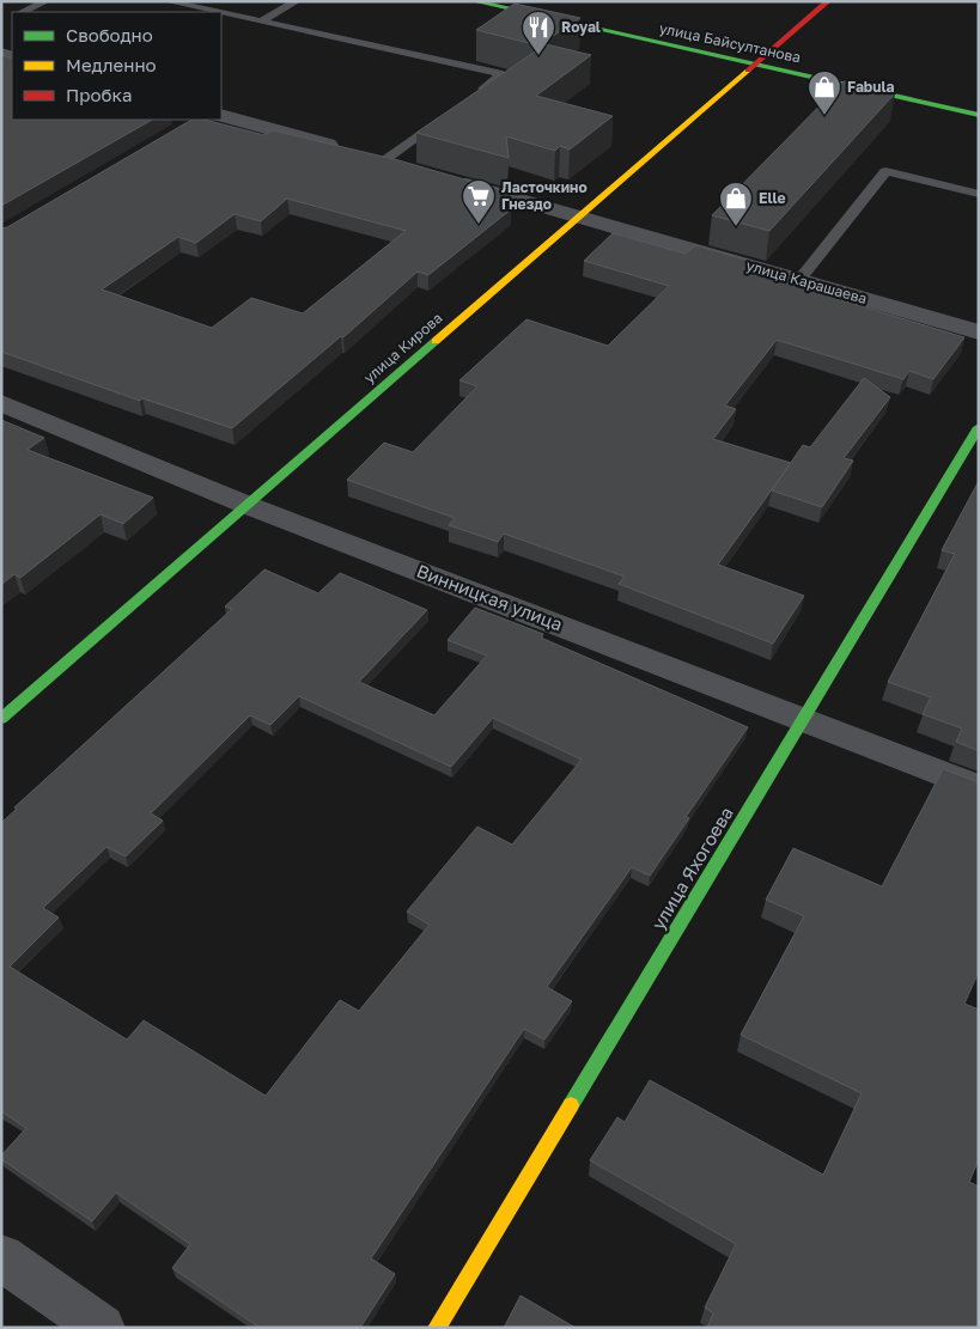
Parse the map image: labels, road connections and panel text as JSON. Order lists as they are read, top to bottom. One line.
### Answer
{"streets":{"street":["улица Байсултанова","улица Карашаева","улица Кирова","Винницкая улица","улица Яхогоева"]},"crossings":[["улица Байсултанова","улица Кирова"],["улица Карашаева","улица Кирова"],["улица Кирова","Винницкая улица"],["Винницкая улица","улица Яхогоева"]],"places":{"restaurant":["Royal"],"shop":["Fabula","Elle"],"supermarket":["Ласточкино Гнездо"]},"legend":["Свободно","Медленно","Пробка"]}
